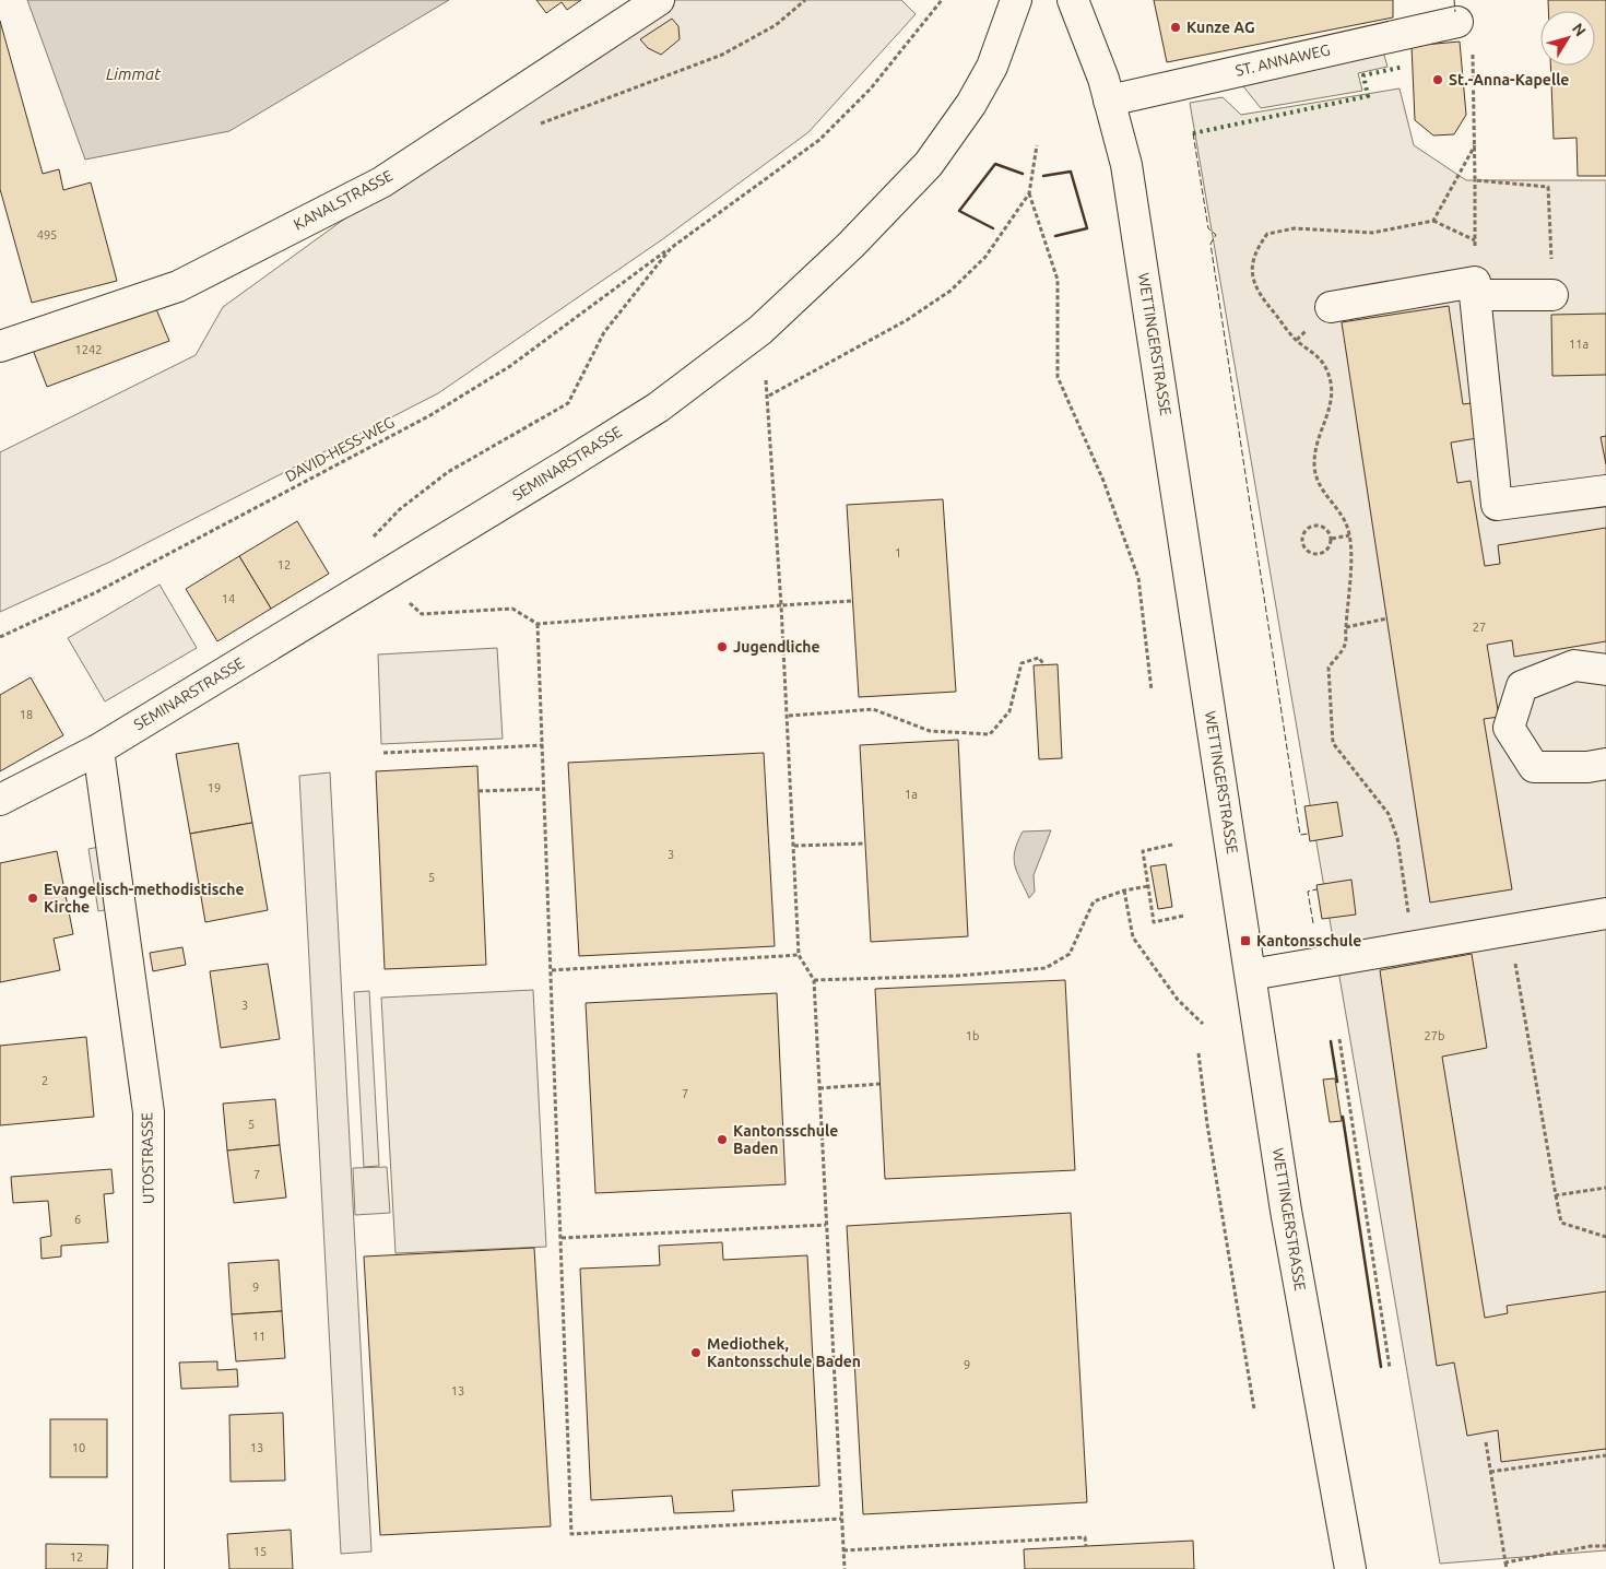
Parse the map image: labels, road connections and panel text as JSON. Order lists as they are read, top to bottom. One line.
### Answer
{"streets":{"main road":["ST. ANNAWEG","KANALSTRASSE","WETTINGERSTRASSE","SEMINARSTRASSE","UTOSTRASSE"],"path":["DAVID-HESS-WEG"]},"crossings":[["ST. ANNAWEG","WETTINGERSTRASSE"],["SEMINARSTRASSE","UTOSTRASSE"]],"water":["Limmat"],"places":{"other":["Kunze AG","St.-Anna-Kapelle","Jugendliche","Evangelisch-methodistische Kirche","Kantonsschule Baden","Mediothek, Kantonsschule Baden"],"transit":["Kantonsschule"]},"house_numbers":["495","11a","1242","1","12","14","27","18","19","1a","3","5","3","1b","27b","2","7","5","7","6","9","11","9","13","10","13","15","12"],"north":"top right"}
